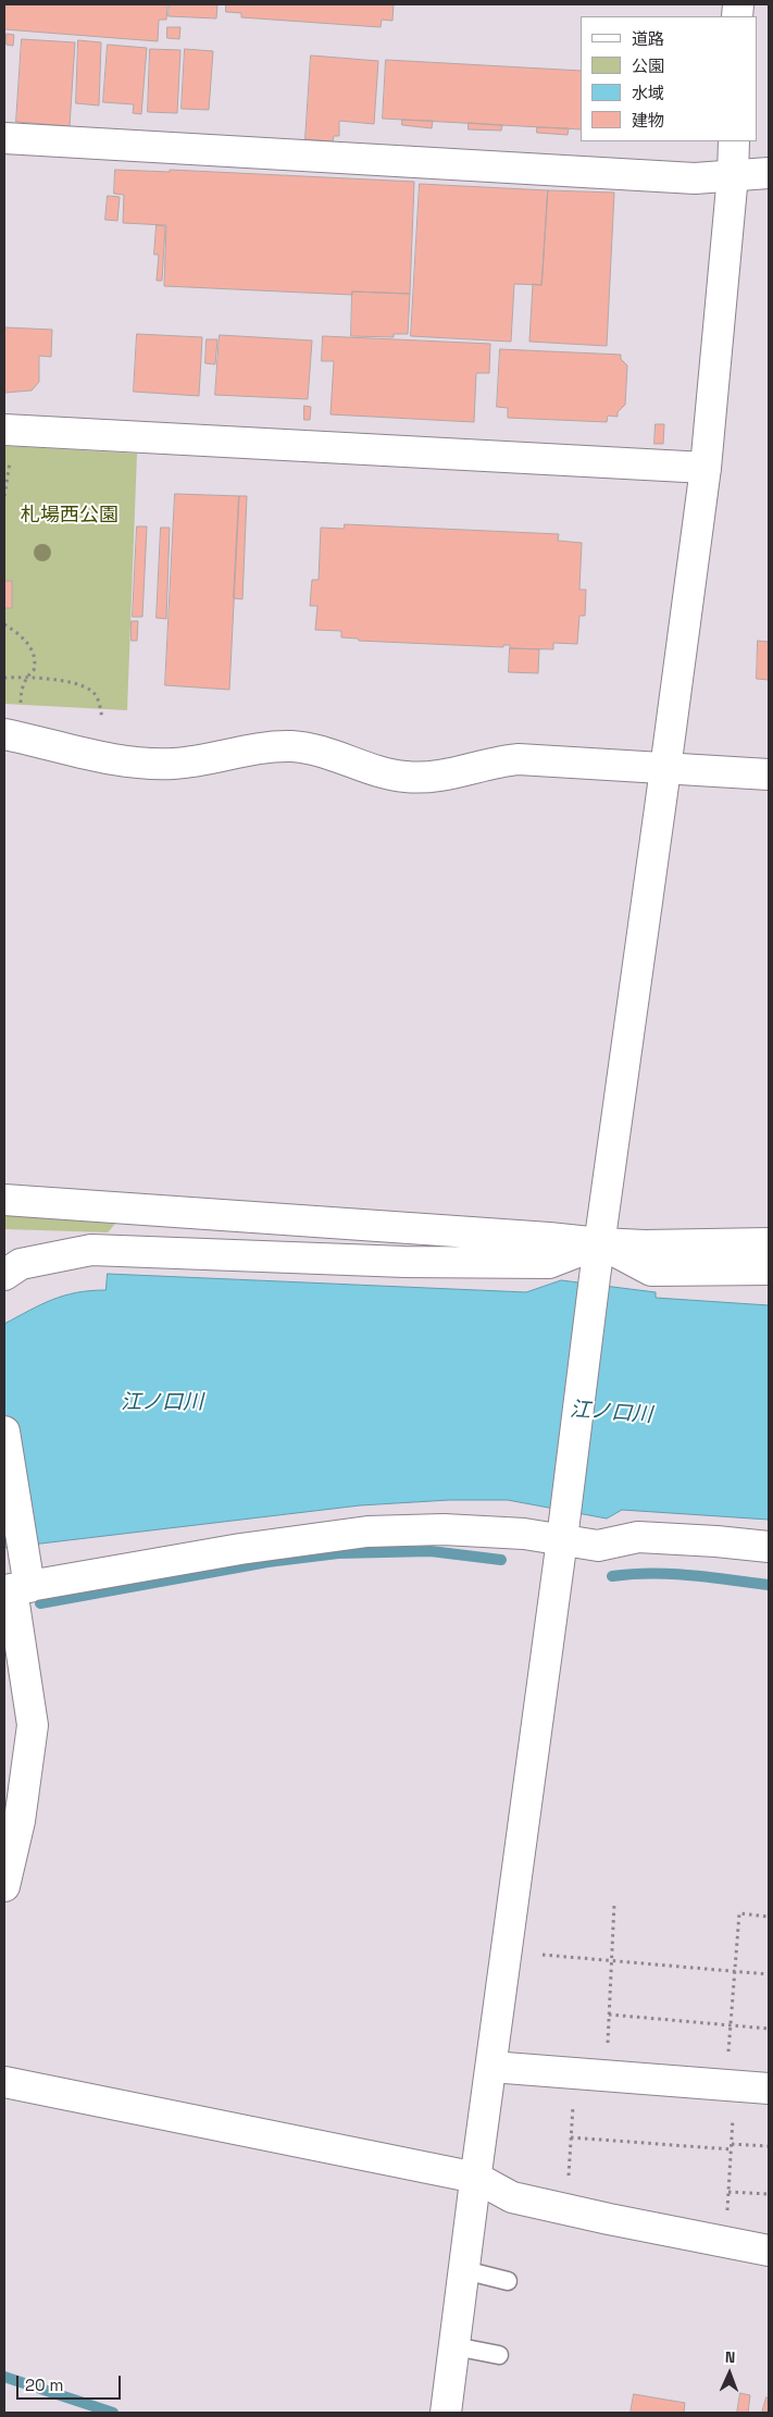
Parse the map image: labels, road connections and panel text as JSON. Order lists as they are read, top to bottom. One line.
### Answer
{"water":["江ノ口川"],"parks":["札場西公園"],"legend":["道路","公園","水域","建物"],"scale_bar":"20 m","north":"top"}
